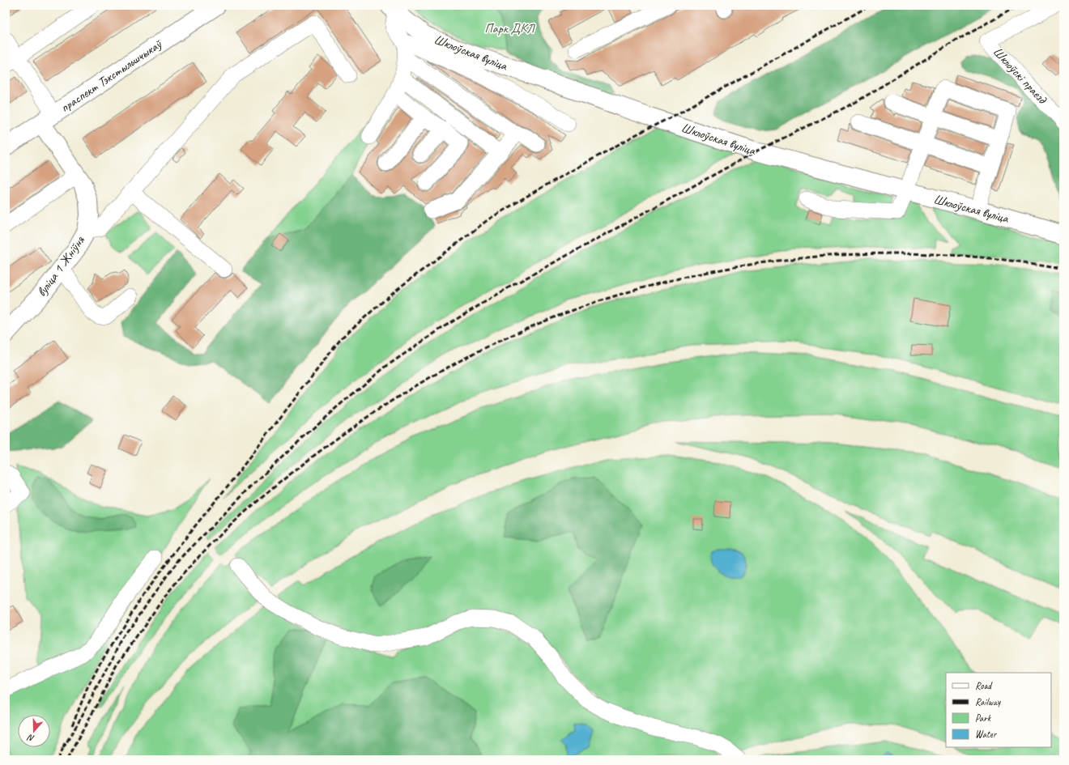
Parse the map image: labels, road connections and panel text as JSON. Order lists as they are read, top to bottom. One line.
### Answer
{"streets":{"main road":["Шклоўская вуліца","праспект Тэкстыльшчыкаў","вуліца 1 Жніўня"],"street":["Шклоўскі праезд"]},"crossings":[["праспект Тэкстыльшчыкаў","вуліца 1 Жніўня"]],"parks":["Парк ДКЛ"],"legend":["Road","Railway","Park","Water"],"north":"bottom"}
